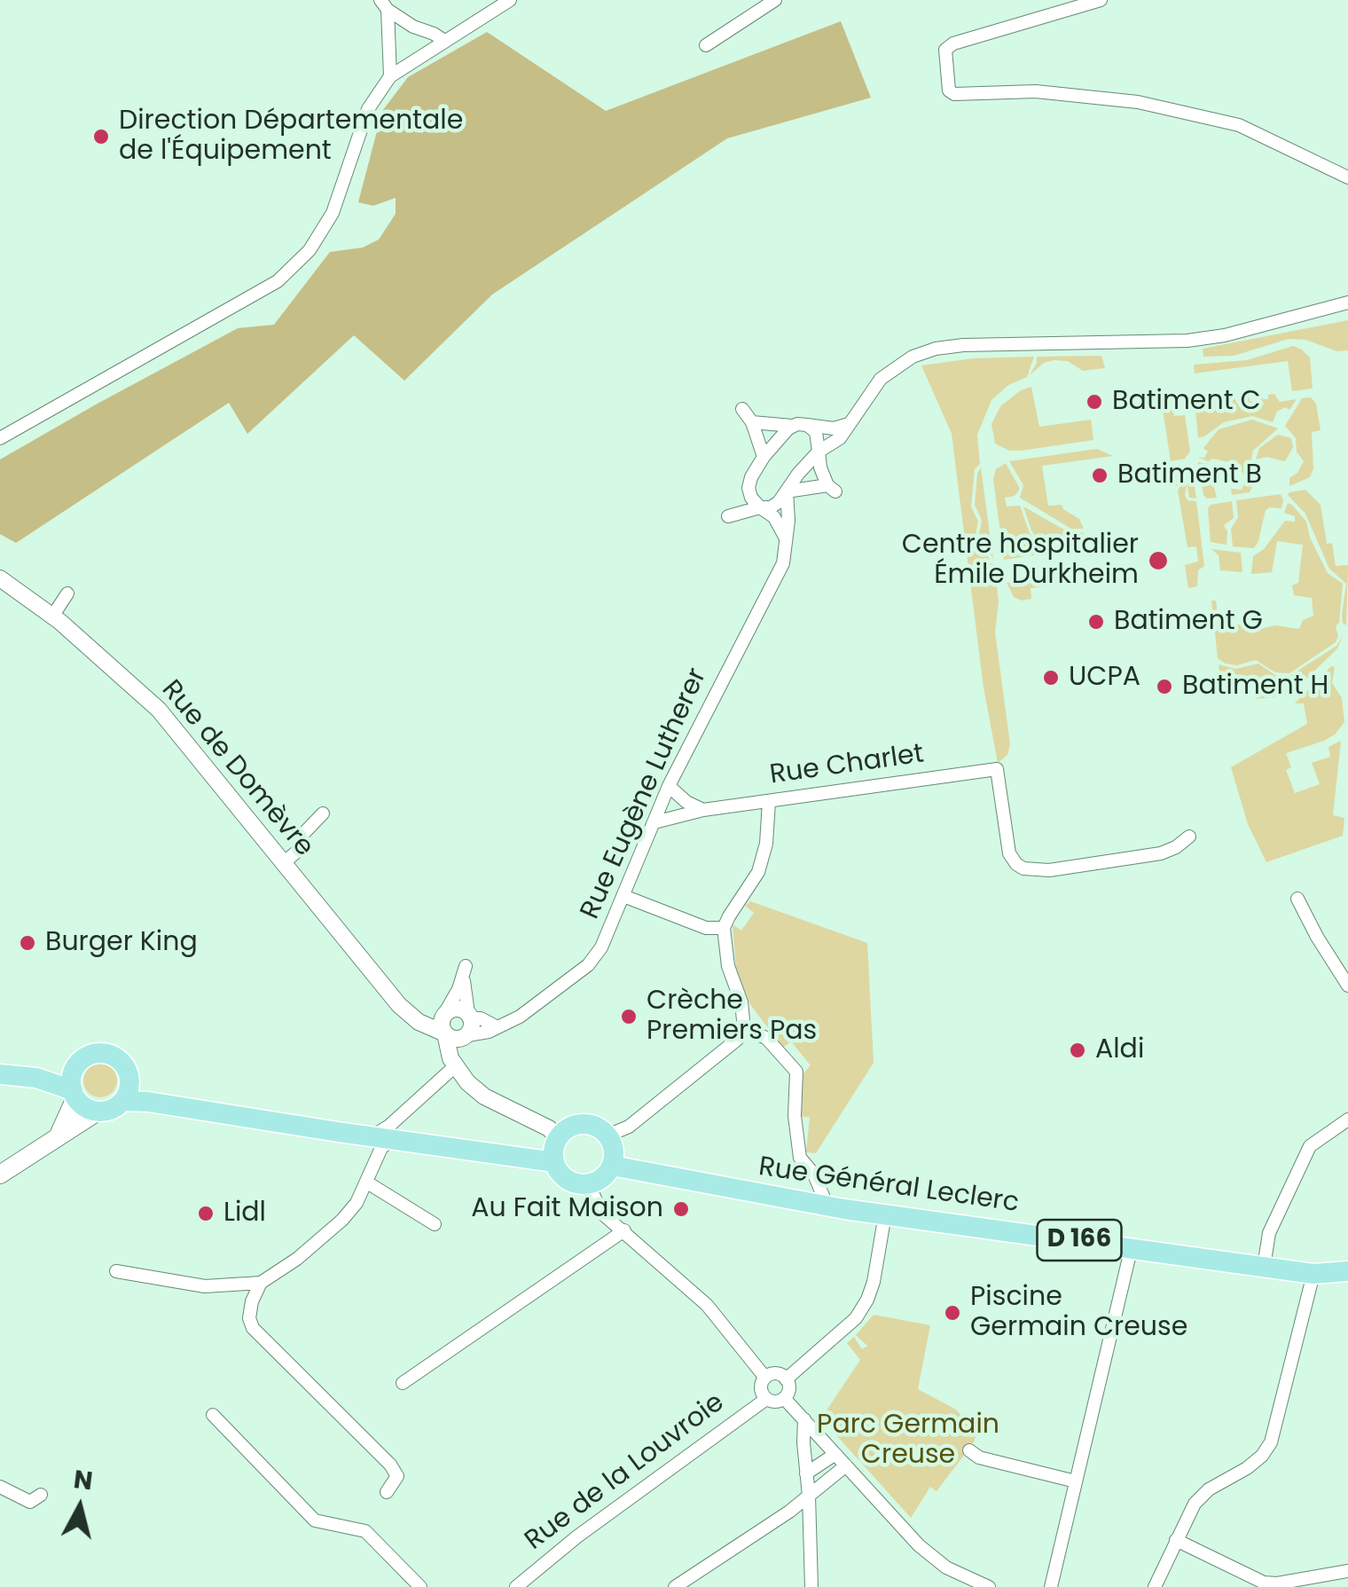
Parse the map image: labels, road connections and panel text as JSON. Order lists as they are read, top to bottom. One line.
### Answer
{"streets":{"main road":["Rue Général Leclerc","D 166"],"street":["Rue Charlet","Rue de Domèvre","Rue Eugène Lutherer","Rue de la Louvroie"]},"crossings":[["Rue Charlet","Rue Eugène Lutherer"],["Rue de Domèvre","Rue Eugène Lutherer"]],"parks":["Parc Germain Creuse"],"places":["Direction Départementale de l'Équipement","Batiment C","Batiment B","Centre hospitalier Émile Durkheim","Batiment G","UCPA","Batiment H","Burger King","Crèche Premiers Pas","Aldi","Au Fait Maison","Lidl","Piscine Germain Creuse"],"north":"top"}
